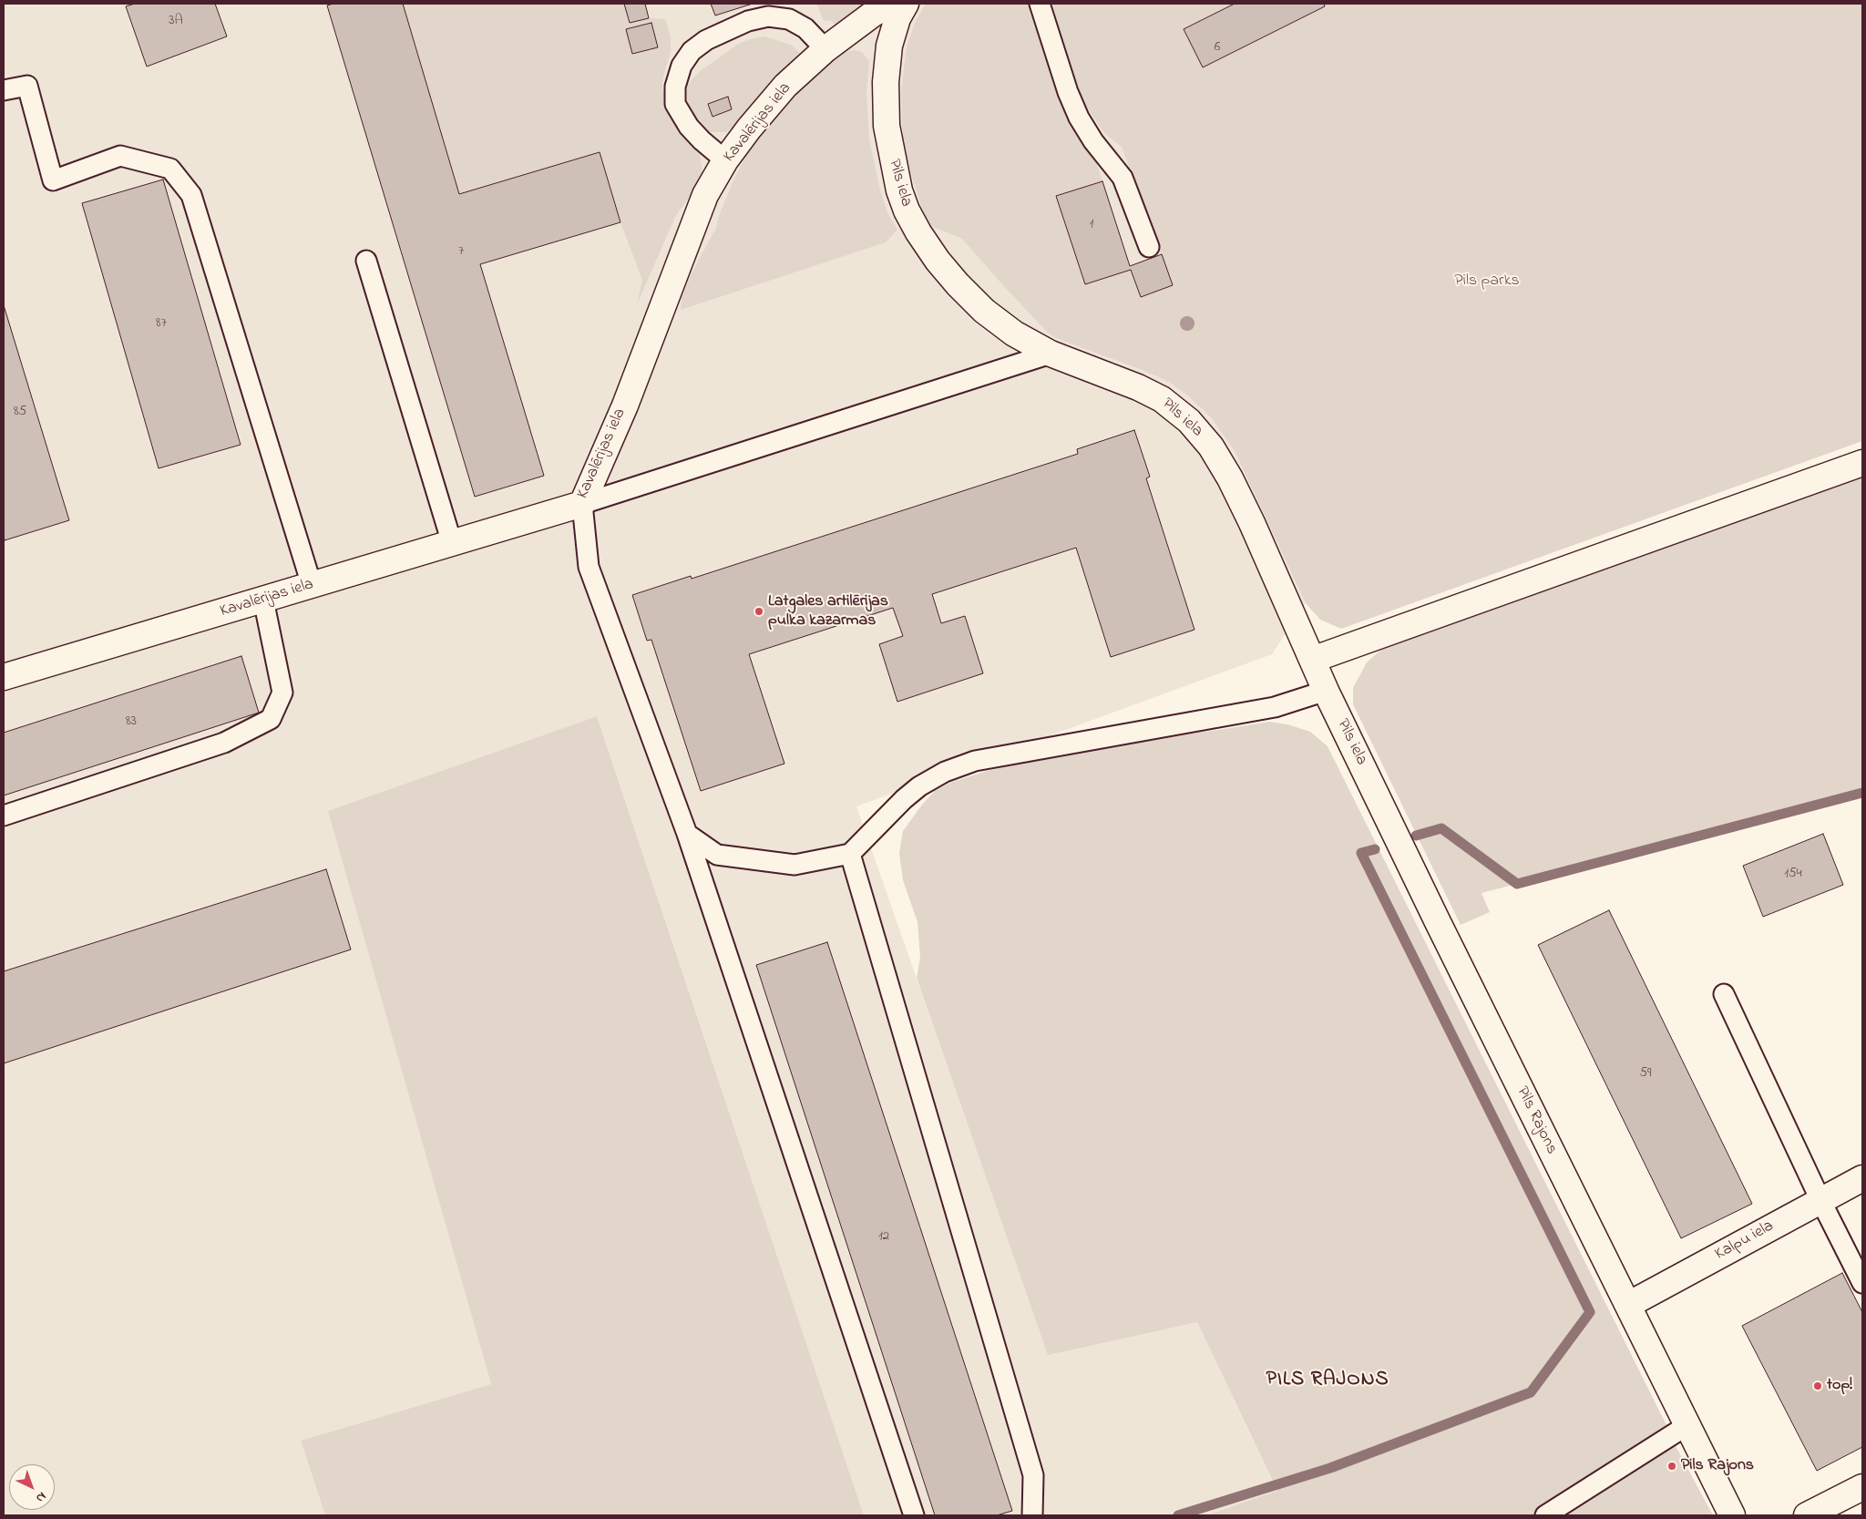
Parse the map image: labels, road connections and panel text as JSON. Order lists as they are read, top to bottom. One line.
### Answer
{"streets":{"street":["Kavalērijas iela","Pils iela","Pils Rajons","Kalpu iela"]},"crossings":[["Pils iela","Pils Rajons"],["Pils Rajons","Kalpu iela"]],"districts":["PILS RAJONS"],"parks":["Pils parks"],"places":["Latgales artilērijas pulka kazarmas","top!","Pils Rajons"],"house_numbers":["3A","6","1","7","87","85","83","154","59","12"],"north":"bottom right"}
